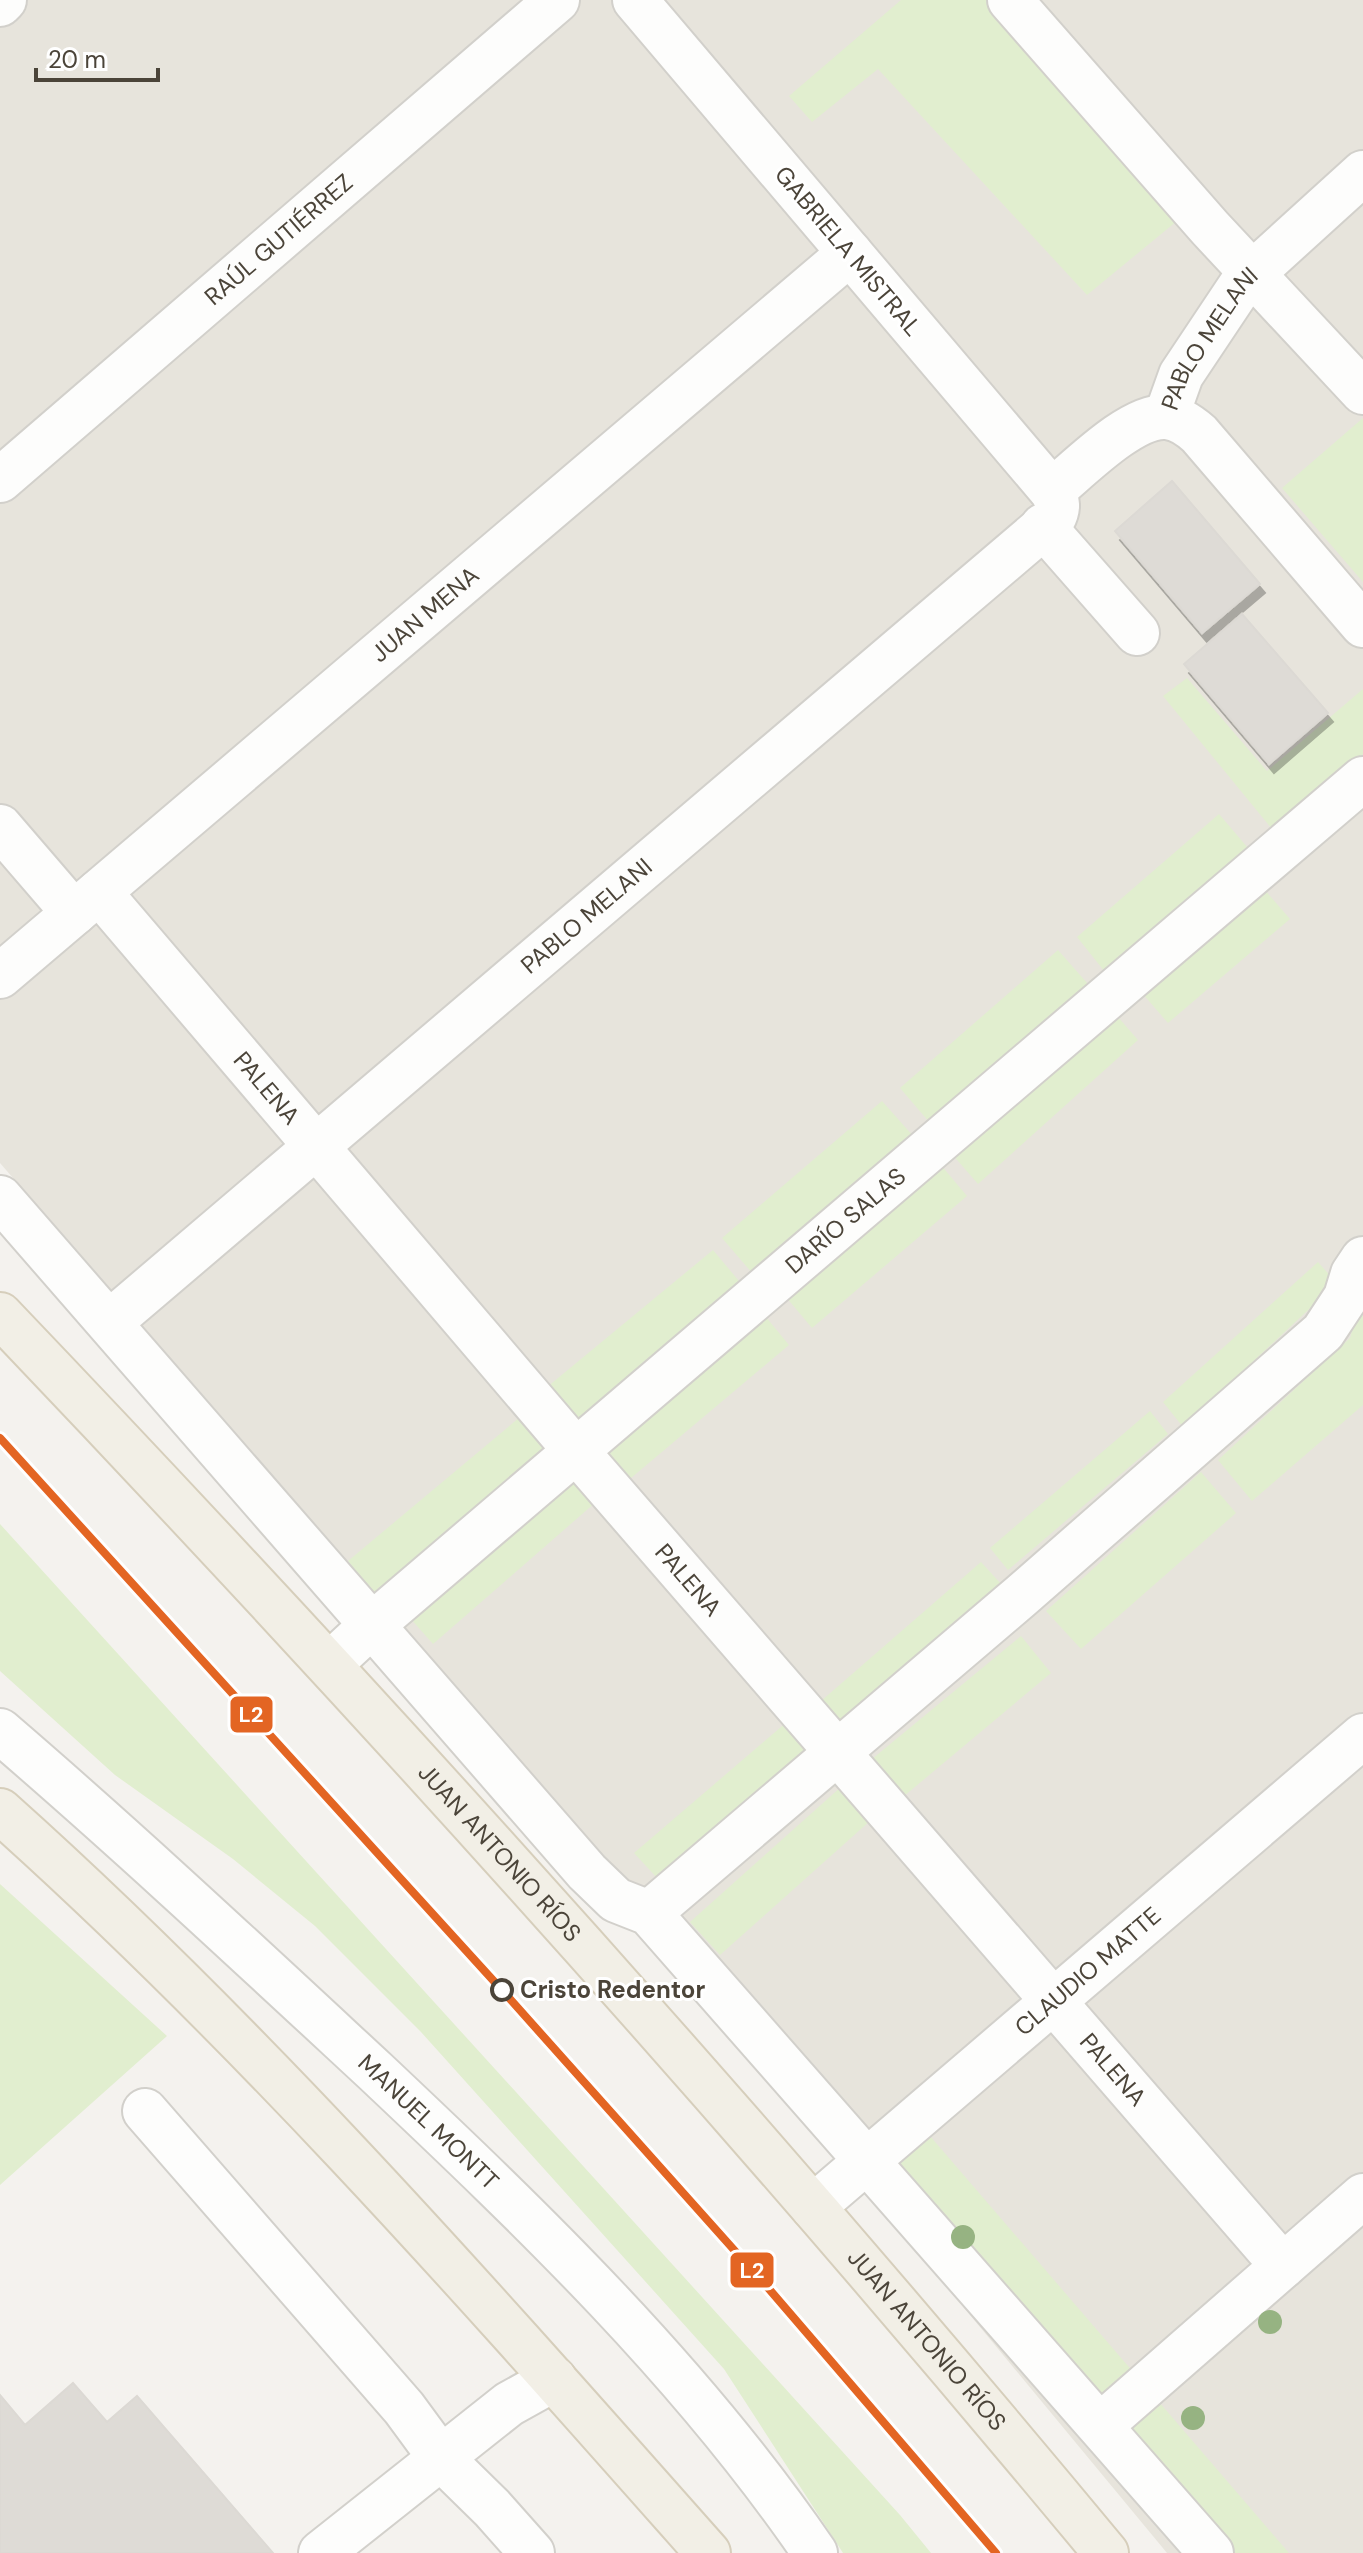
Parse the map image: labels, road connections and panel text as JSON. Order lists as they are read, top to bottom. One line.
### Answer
{"streets":{"main road":["JUAN ANTONIO RÍOS"],"street":["RAÚL GUTIÉRREZ","GABRIELA MISTRAL","PABLO MELANI","JUAN MENA","PALENA","DARÍO SALAS","CLAUDIO MATTE","MANUEL MONTT"]},"crossings":[["GABRIELA MISTRAL","PABLO MELANI"],["GABRIELA MISTRAL","JUAN MENA"],["PABLO MELANI","PALENA"],["JUAN MENA","PALENA"],["PALENA","DARÍO SALAS"],["PALENA","CLAUDIO MATTE"],["DARÍO SALAS","JUAN ANTONIO RÍOS"],["JUAN ANTONIO RÍOS","CLAUDIO MATTE"]],"places":["Cristo Redentor"],"lines":["transit line L2"],"scale_bar":"20 m"}
